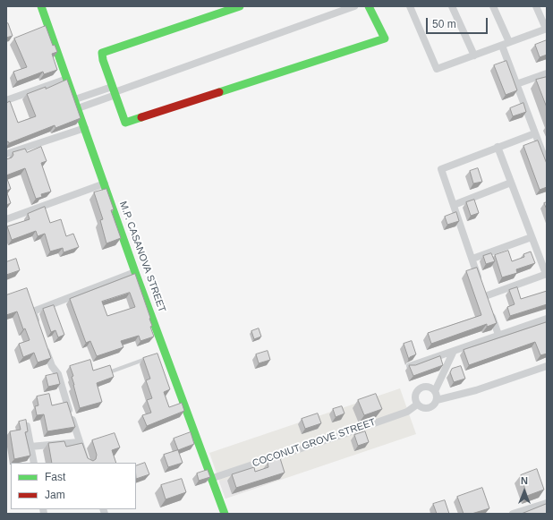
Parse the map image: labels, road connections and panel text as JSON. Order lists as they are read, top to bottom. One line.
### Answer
{"streets":{"street":["M.P. CASANOVA STREET","COCONUT GROVE STREET"]},"crossings":[["M.P. CASANOVA STREET","COCONUT GROVE STREET"]],"legend":["Fast","Jam"],"scale_bar":"50 m","north":"top"}
